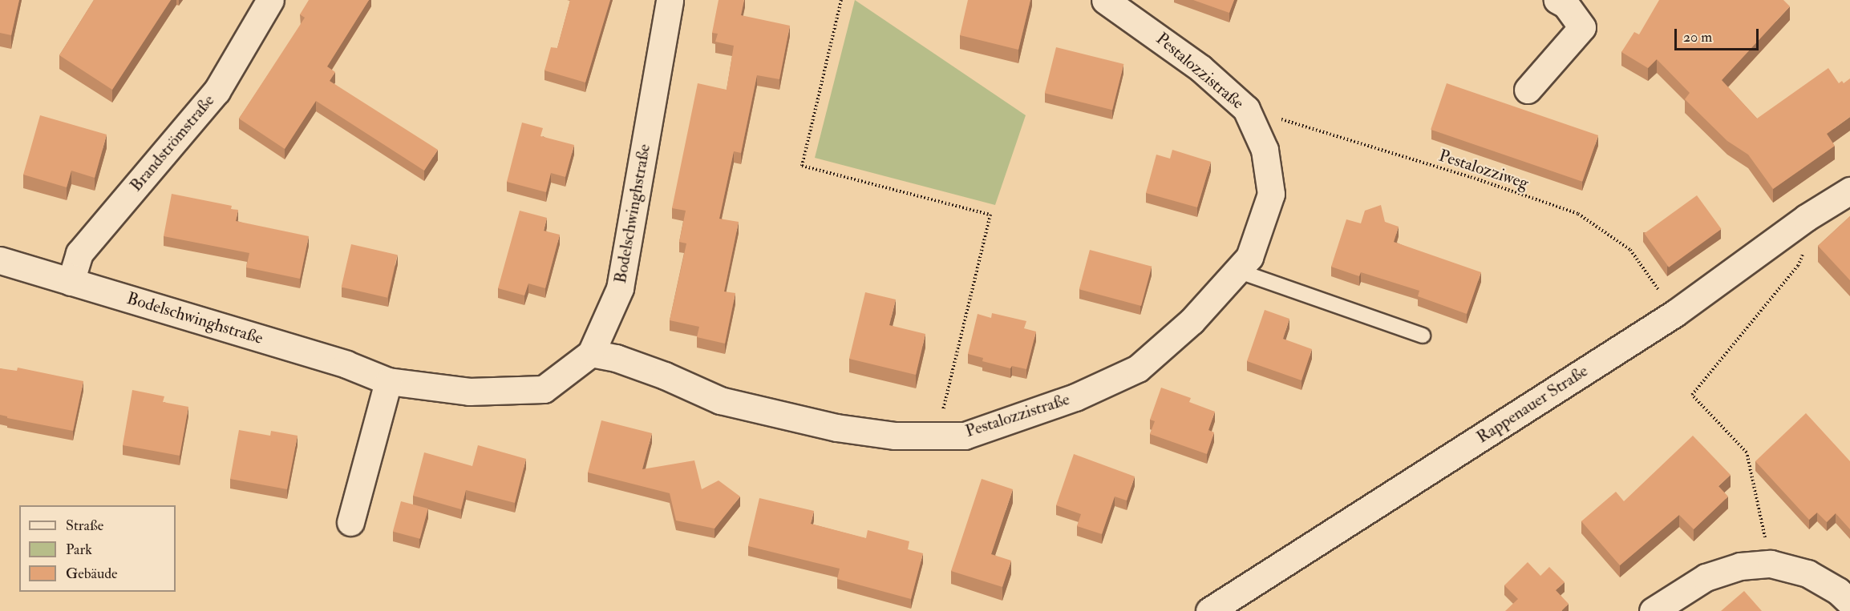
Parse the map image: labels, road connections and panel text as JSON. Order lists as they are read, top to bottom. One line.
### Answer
{"streets":{"street":["Pestalozzistraße","Brandströmstraße","Bodelschwinghstraße","Rappenauer Straße"],"path":["Pestalozziweg"]},"crossings":[["Pestalozzistraße","Pestalozziweg"],["Pestalozzistraße","Bodelschwinghstraße"],["Brandströmstraße","Bodelschwinghstraße"],["Pestalozziweg","Rappenauer Straße"]],"legend":["Straße","Park","Gebäude"],"scale_bar":"20 m"}
